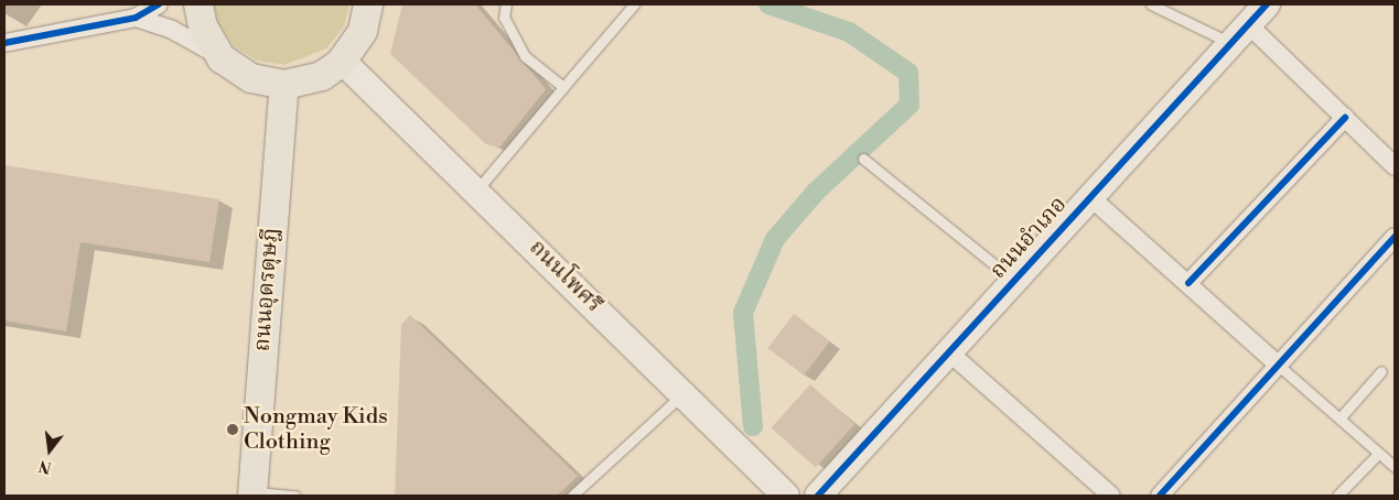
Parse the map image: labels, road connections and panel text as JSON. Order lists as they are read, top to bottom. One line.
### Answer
{"streets":{"main road":["ถนนอุดรดุษฎี"],"street":["ถนนอำเภอ","ถนนโพศรี"]},"places":["Nongmay Kids Clothing"],"north":"bottom"}
